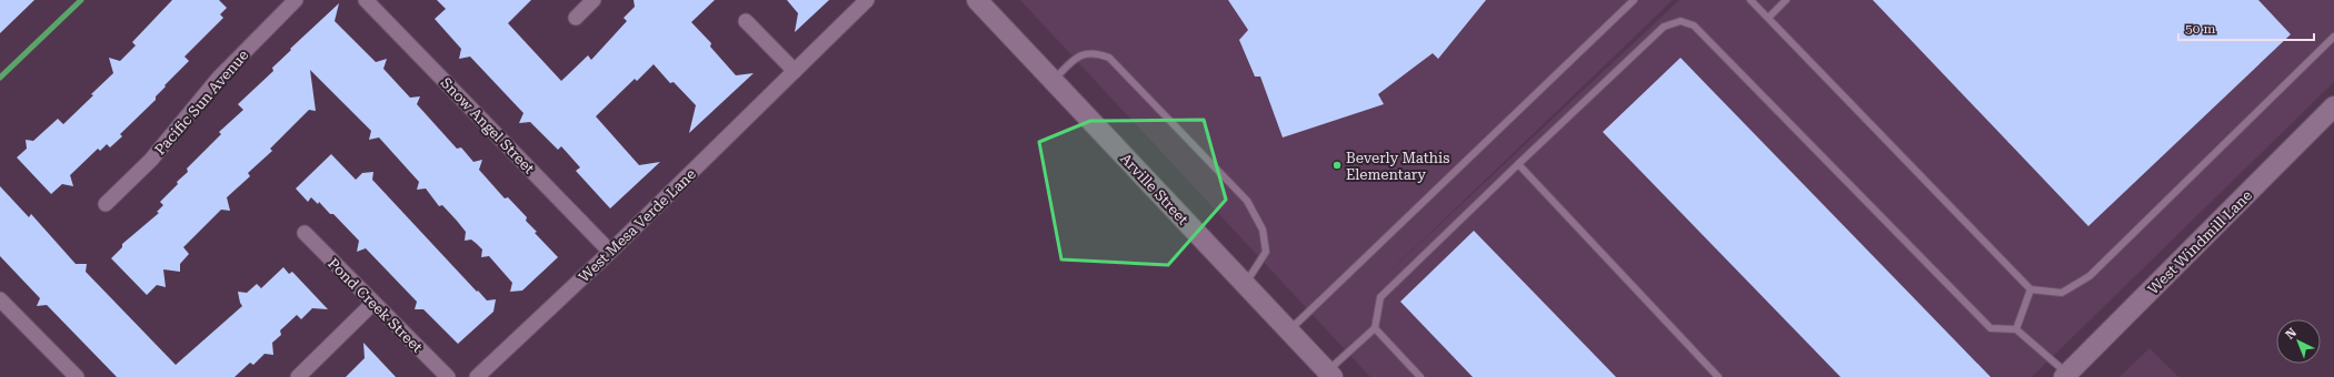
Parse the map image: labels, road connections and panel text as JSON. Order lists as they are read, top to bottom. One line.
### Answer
{"streets":{"street":["Pacific Sun Avenue","Snow Angel Street","Arville Street","West Mesa Verde Lane","West Windmill Lane","Pond Creek Street"]},"crossings":[["Snow Angel Street","West Mesa Verde Lane"]],"places":["Beverly Mathis Elementary"],"scale_bar":"50 m","north":"top left"}
